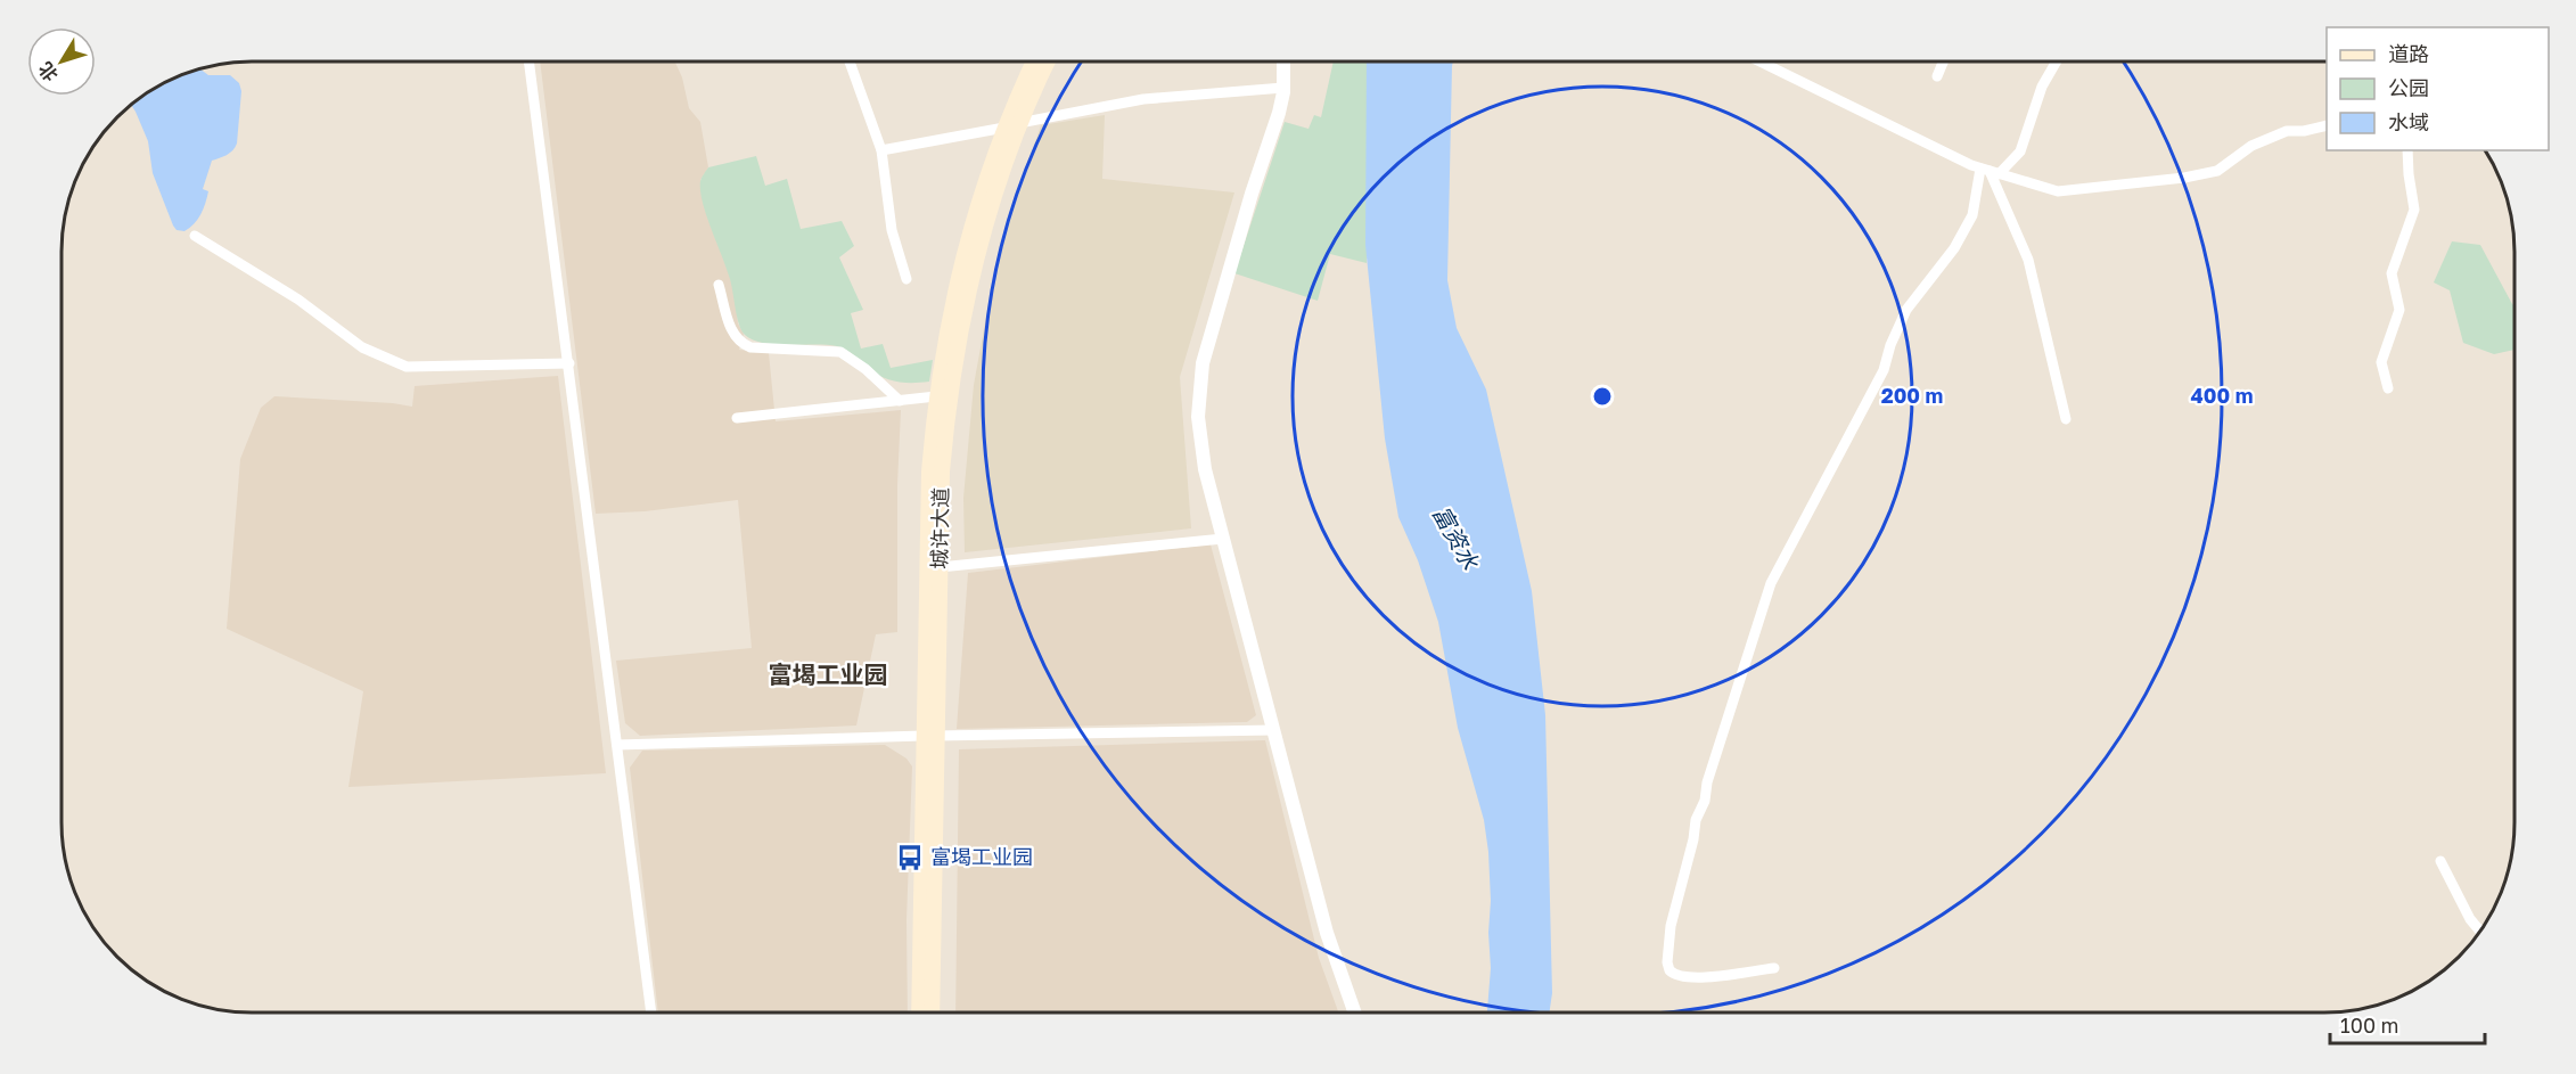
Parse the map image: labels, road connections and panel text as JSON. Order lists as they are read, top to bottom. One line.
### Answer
{"streets":{"main road":["城许大道"]},"districts":["富堨工业园"],"water":["富资水"],"places":{"bus stop":["富堨工业园"]},"legend":["道路","公园","水域"],"scale_bar":"100 m","north":"bottom left","rings":["200 m","400 m"]}
